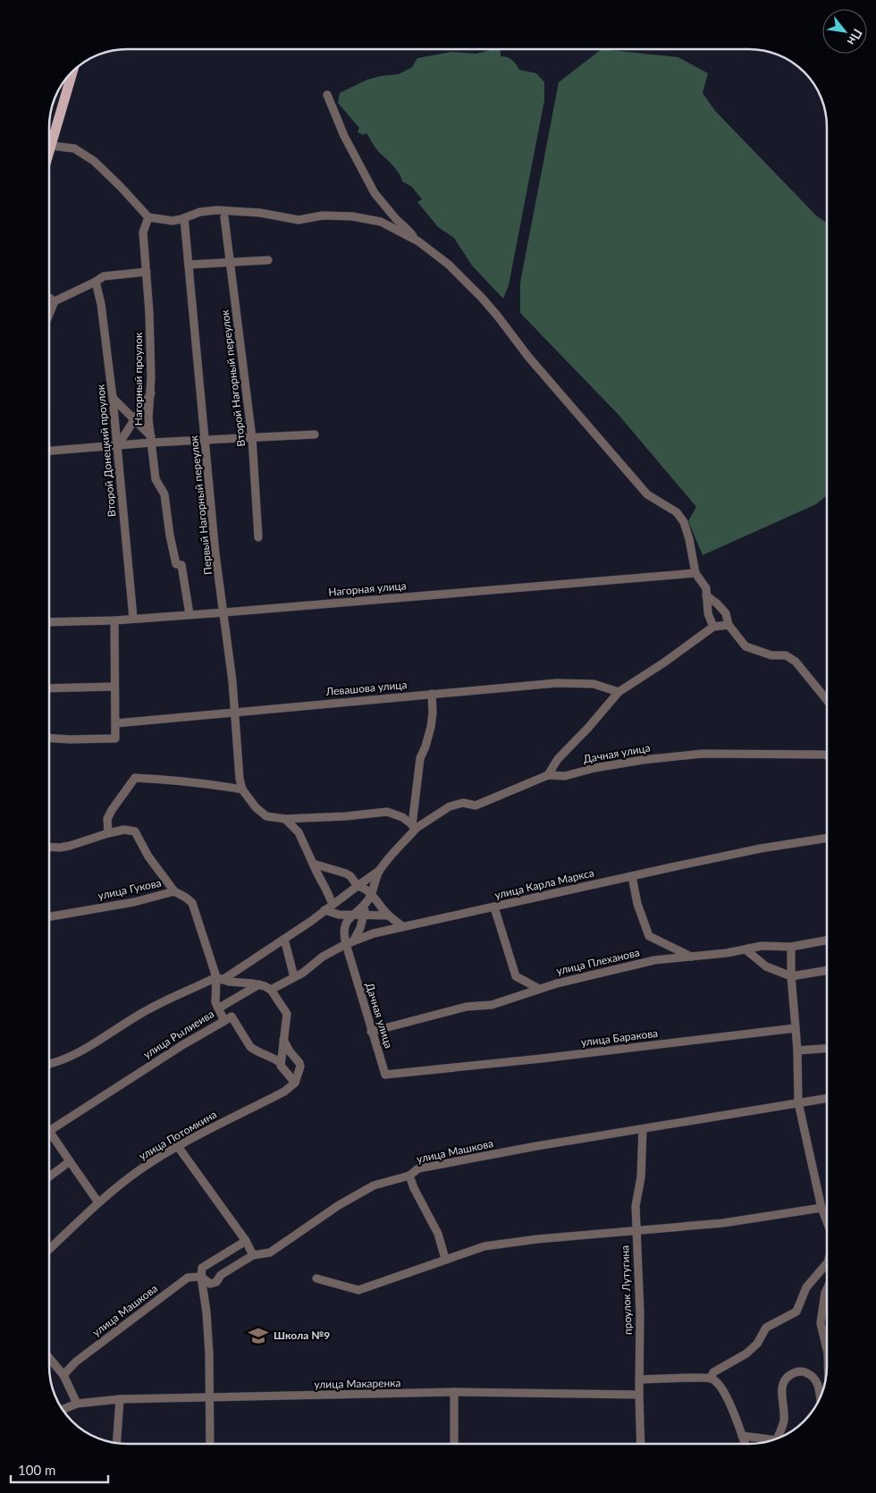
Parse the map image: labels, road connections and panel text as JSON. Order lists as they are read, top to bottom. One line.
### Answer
{"streets":{"street":["Второй Нагорный переулок","Нагорный проулок","Второй Донецкий проулок","Первый Нагорный переулок","Нагорная улица","Левашова улица","Дачная улица","улица Карла Маркса","улица Гукова","улица Плеханова","улица Рылиеива","улица Баракова","улица Потомкина","улица Машкова","проулок Лутугина","улица Макаренка"]},"crossings":[["Нагорный проулок","Нагорная улица"],["Второй Донецкий проулок","Нагорная улица"],["Первый Нагорный переулок","Нагорная улица"],["Первый Нагорный переулок","Левашова улица"],["Дачная улица","улица Карла Маркса"],["Дачная улица","улица Плеханова"],["Дачная улица","улица Баракова"],["улица Гукова","улица Рылиеива"],["улица Машкова","проулок Лутугина"],["проулок Лутугина","улица Макаренка"]],"places":{"school or university":["Школа №9"]},"scale_bar":"100 m","north":"bottom right"}
